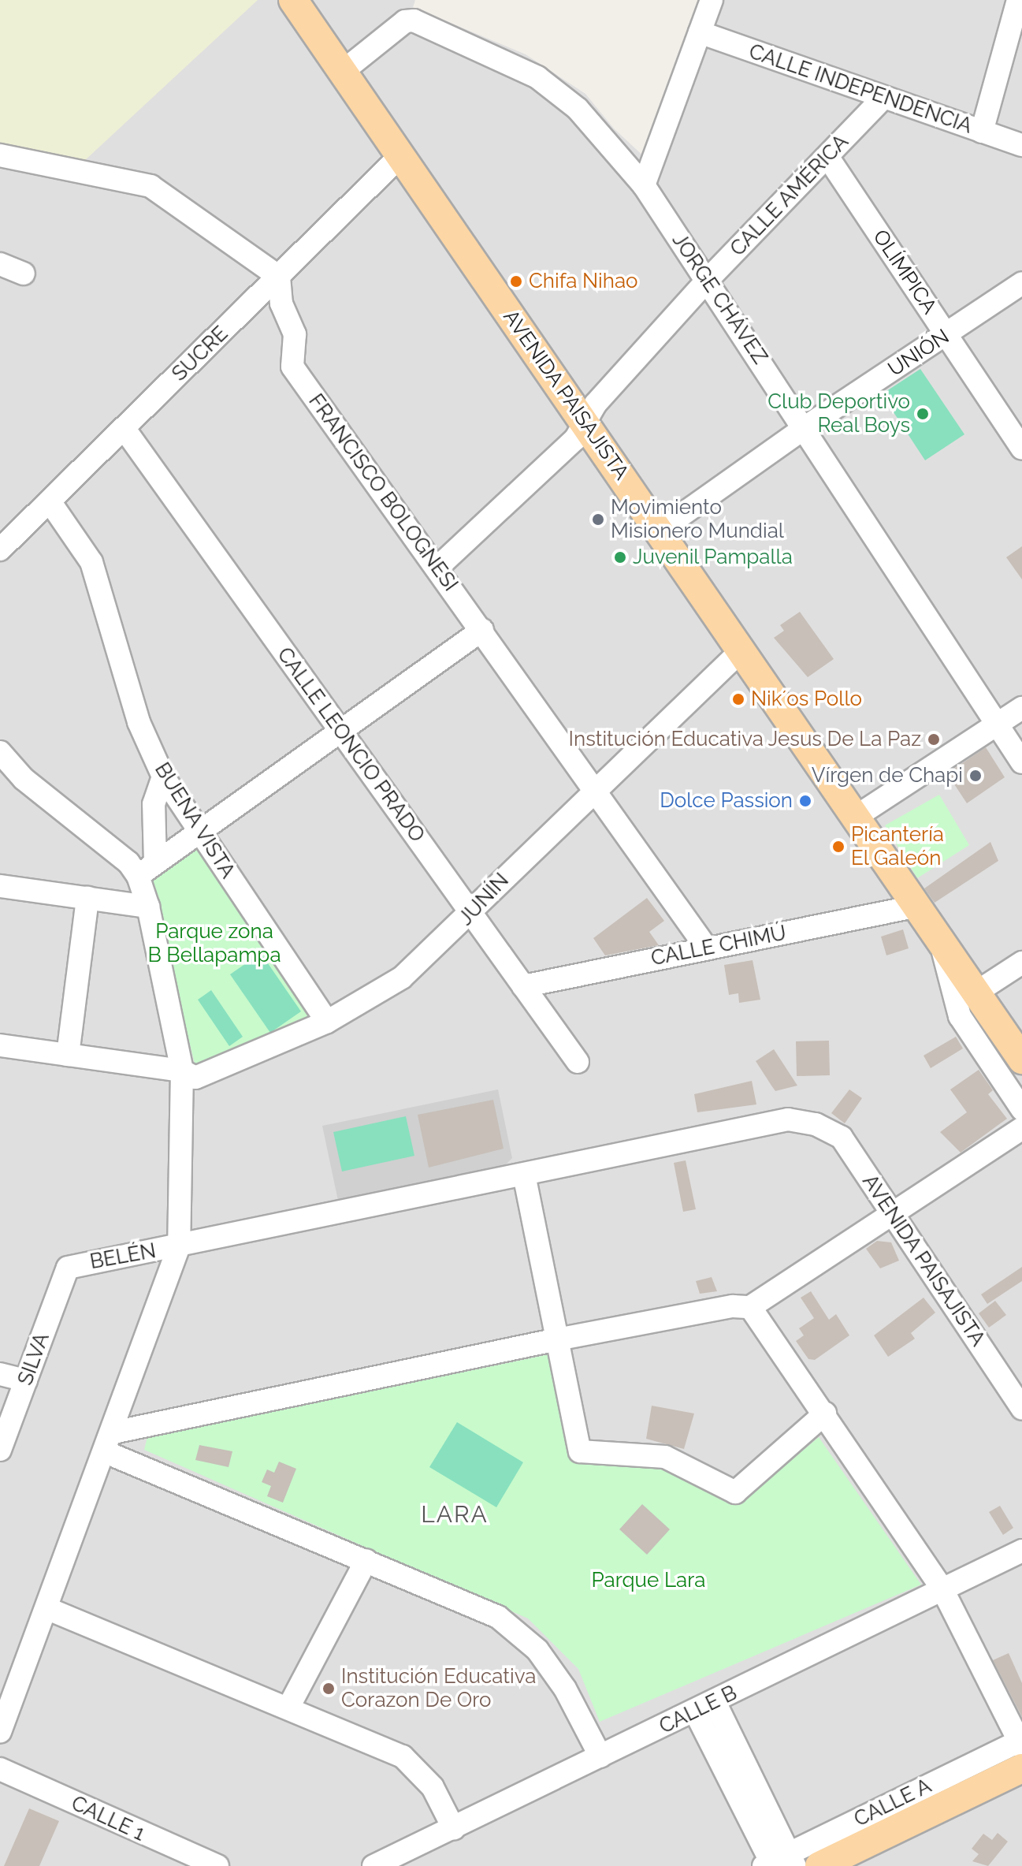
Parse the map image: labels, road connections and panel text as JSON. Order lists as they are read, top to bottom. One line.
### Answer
{"streets":{"main road":["AVENIDA PAISAJISTA"],"street":["CALLE INDEPENDENCIA","CALLE AMÉRICA","OLÍMPICA","JORGE CHÁVEZ","UNIÓN","SUCRE","FRANCISCO BOLOGNESI","CALLE LEONCIO PRADO","BUENA VISTA","JUNÍN","CALLE CHIMÚ","BELÉN","SILVA","CALLE B","CALLE A","CALLE 1"]},"crossings":[["CALLE INDEPENDENCIA","CALLE AMÉRICA"],["CALLE AMÉRICA","OLÍMPICA"],["CALLE AMÉRICA","JORGE CHÁVEZ"],["CALLE AMÉRICA","AVENIDA PAISAJISTA"],["CALLE AMÉRICA","FRANCISCO BOLOGNESI"],["OLÍMPICA","UNIÓN"],["JORGE CHÁVEZ","UNIÓN"],["JORGE CHÁVEZ","AVENIDA PAISAJISTA"],["UNIÓN","AVENIDA PAISAJISTA"],["SUCRE","AVENIDA PAISAJISTA"],["SUCRE","FRANCISCO BOLOGNESI"],["SUCRE","CALLE LEONCIO PRADO"],["SUCRE","BUENA VISTA"],["AVENIDA PAISAJISTA","JUNÍN"],["AVENIDA PAISAJISTA","CALLE CHIMÚ"],["AVENIDA PAISAJISTA","BELÉN"],["FRANCISCO BOLOGNESI","JUNÍN"],["FRANCISCO BOLOGNESI","CALLE CHIMÚ"],["CALLE LEONCIO PRADO","JUNÍN"],["CALLE LEONCIO PRADO","CALLE CHIMÚ"],["BUENA VISTA","JUNÍN"],["BELÉN","SILVA"]],"districts":["LARA"],"parks":["Parque zona B Bellapampa","Parque Lara"],"places":["Chifa Nihao","Club Deportivo Real Boys","Movimiento Misionero Mundial","Juvenil Pampalla","Nik´os Pollo","Institución Educativa Jesus De La Paz","Vírgen de Chapi","Dolce Passion","Picantería El Galeón","Institución Educativa Corazon De Oro"]}
